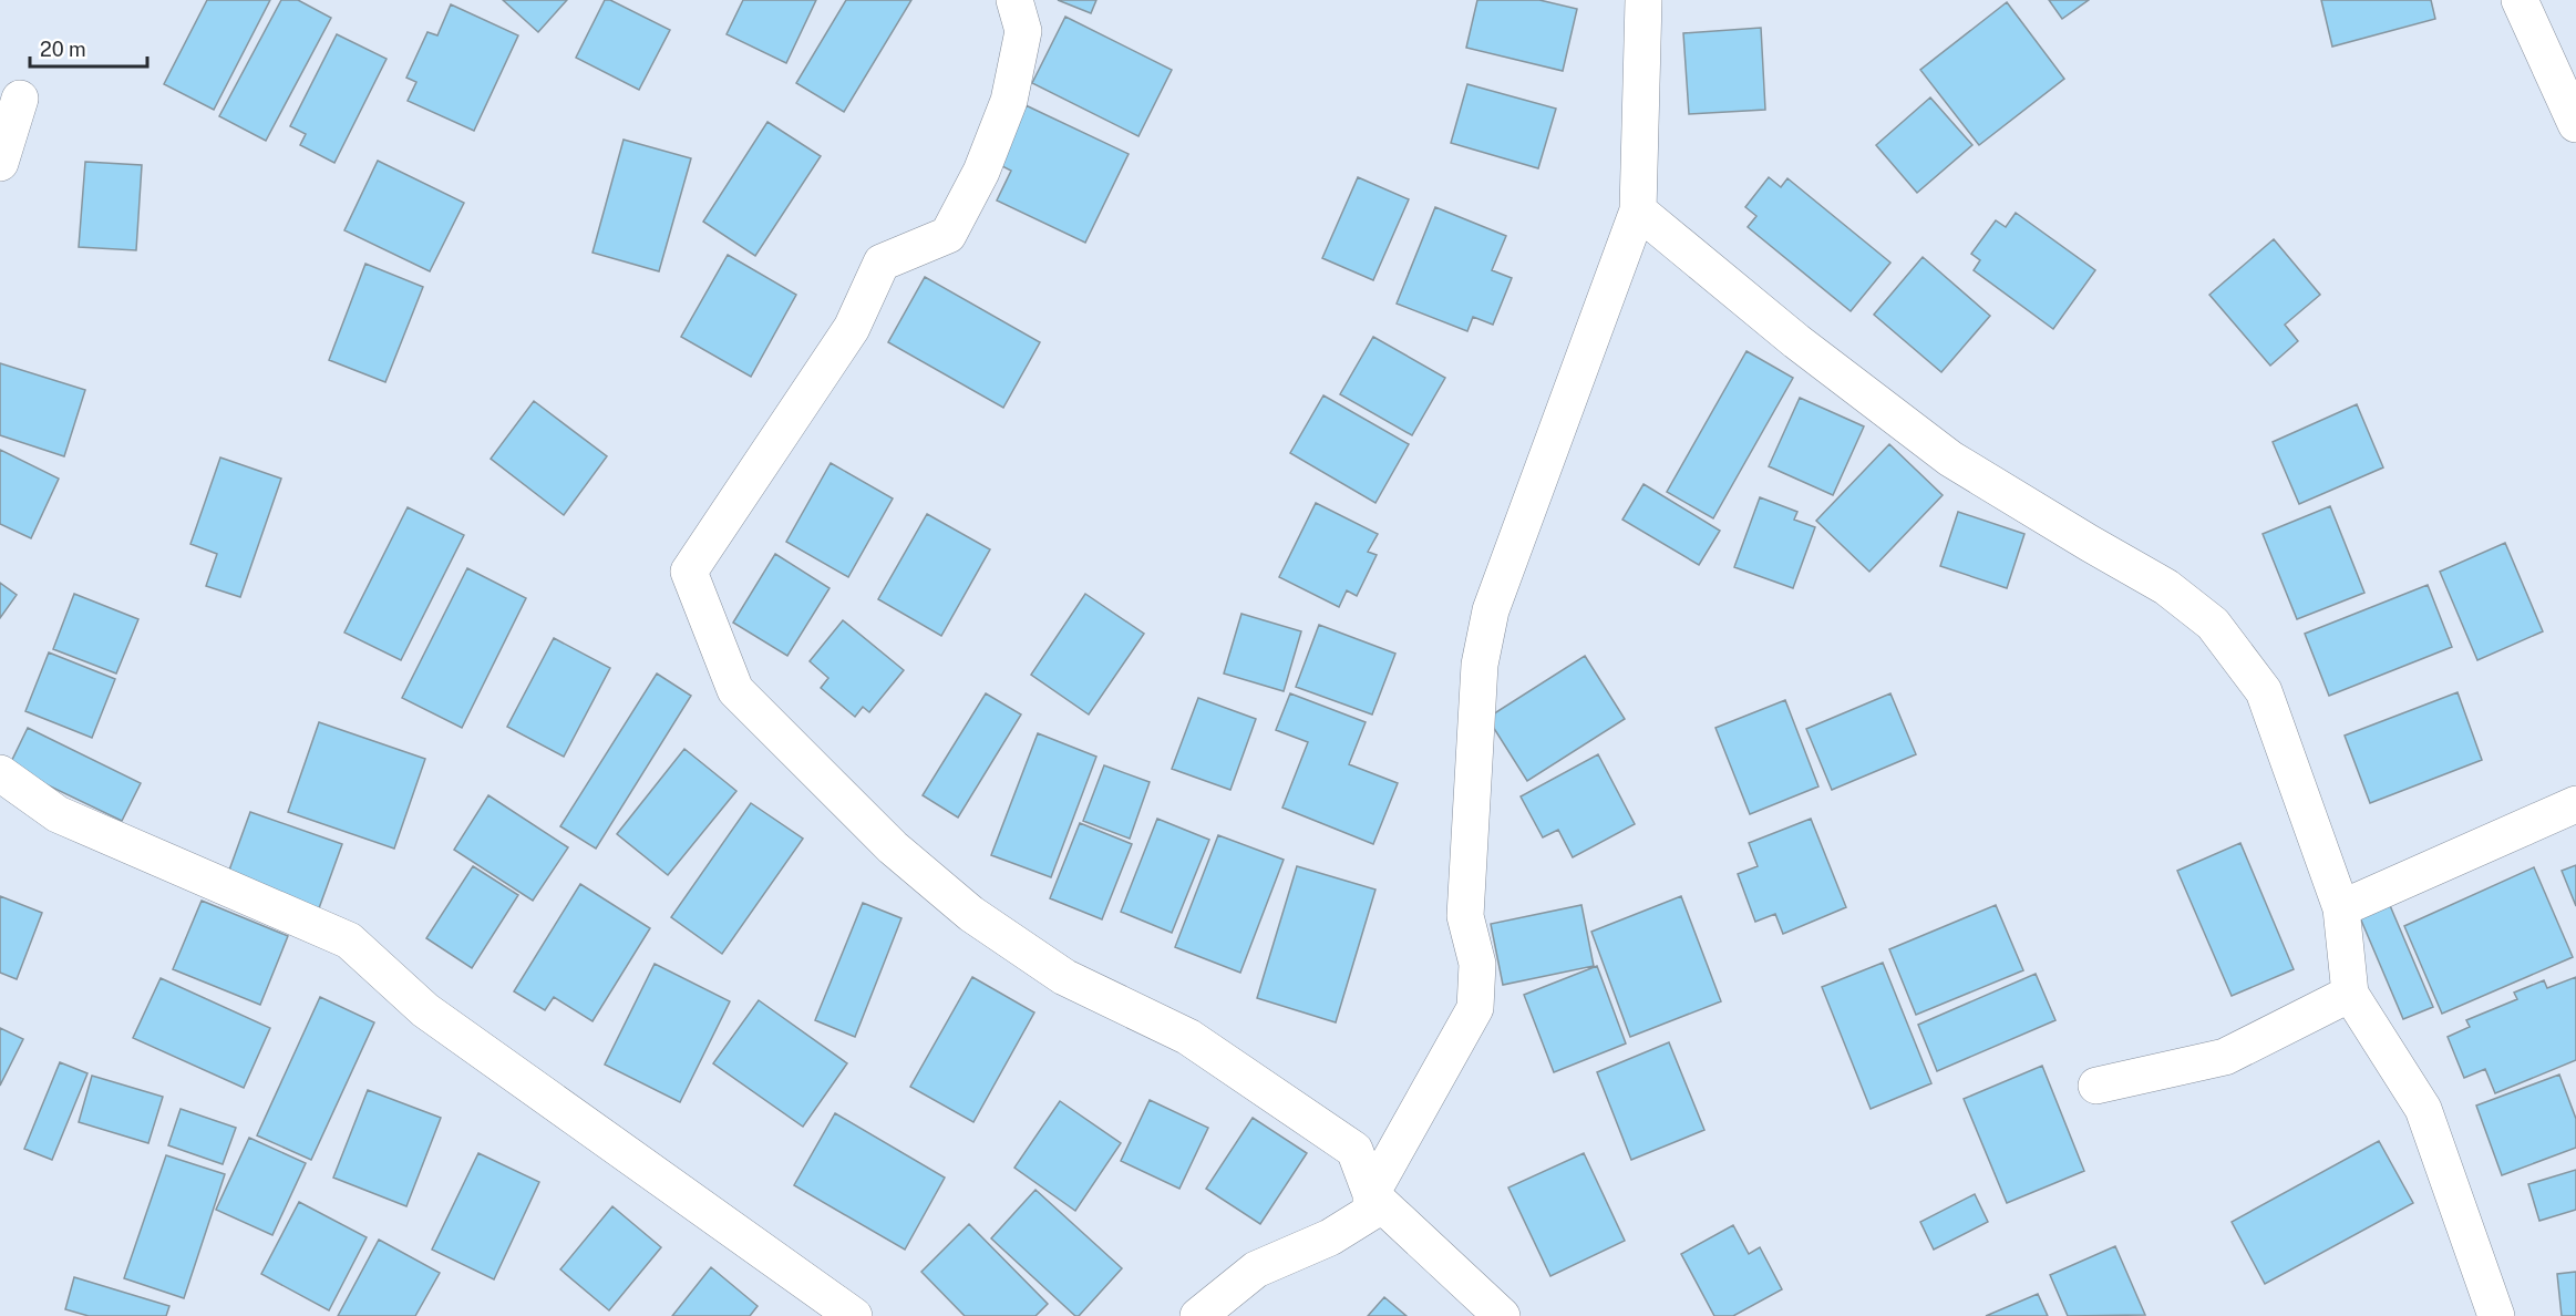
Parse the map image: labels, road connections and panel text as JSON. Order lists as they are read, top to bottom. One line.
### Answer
{"scale_bar":"20 m"}
